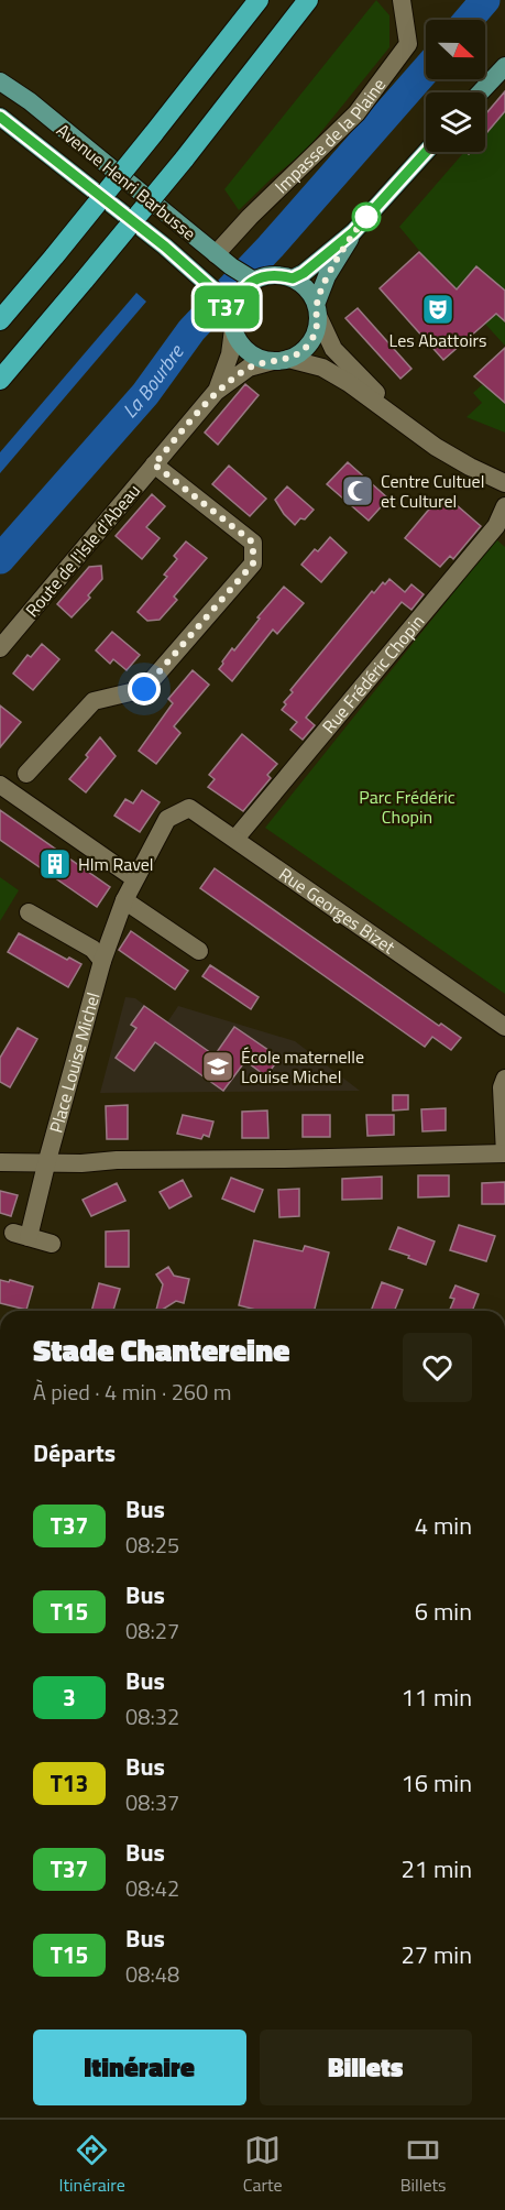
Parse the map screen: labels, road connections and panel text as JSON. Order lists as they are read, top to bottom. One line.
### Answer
{"streets":{"main road":["Avenue Henri Barbusse"],"street":["Impasse de la Plaine","Route de l'Isle d'Abeau","Rue Frédéric Chopin","Rue Georges Bizet","Place Louise Michel"]},"crossings":[["Impasse de la Plaine","Avenue Henri Barbusse"],["Avenue Henri Barbusse","Route de l'Isle d'Abeau"],["Rue Frédéric Chopin","Rue Georges Bizet"],["Rue Georges Bizet","Place Louise Michel"]],"water":["La Bourbre"],"parks":["Parc Frédéric Chopin"],"places":{"theatre":["Les Abattoirs"],"mosque":["Centre Cultuel et Culturel"],"building":["Hlm Ravel"],"school or university":["École maternelle Louise Michel"]},"lines":["bus line T37"],"north":"right","page":{"on_map":"T37","heading":[["Stade Chantereine","À pied · 4 min · 260 m"],"Départs"],"list":[{"mark":"T37","name":"Bus","note":"08:25","value":"4 min"},{"mark":"T15","name":"Bus","note":"08:27","value":"6 min"},{"mark":"3","name":"Bus","note":"08:32","value":"11 min"},{"mark":"T13","name":"Bus","note":"08:37","value":"16 min"},{"mark":"T37","name":"Bus","note":"08:42","value":"21 min"},{"mark":"T15","name":"Bus","note":"08:48","value":"27 min"}],"buttons":["Itinéraire","Billets"],"tabs":["Itinéraire","Carte","Billets"]}}
